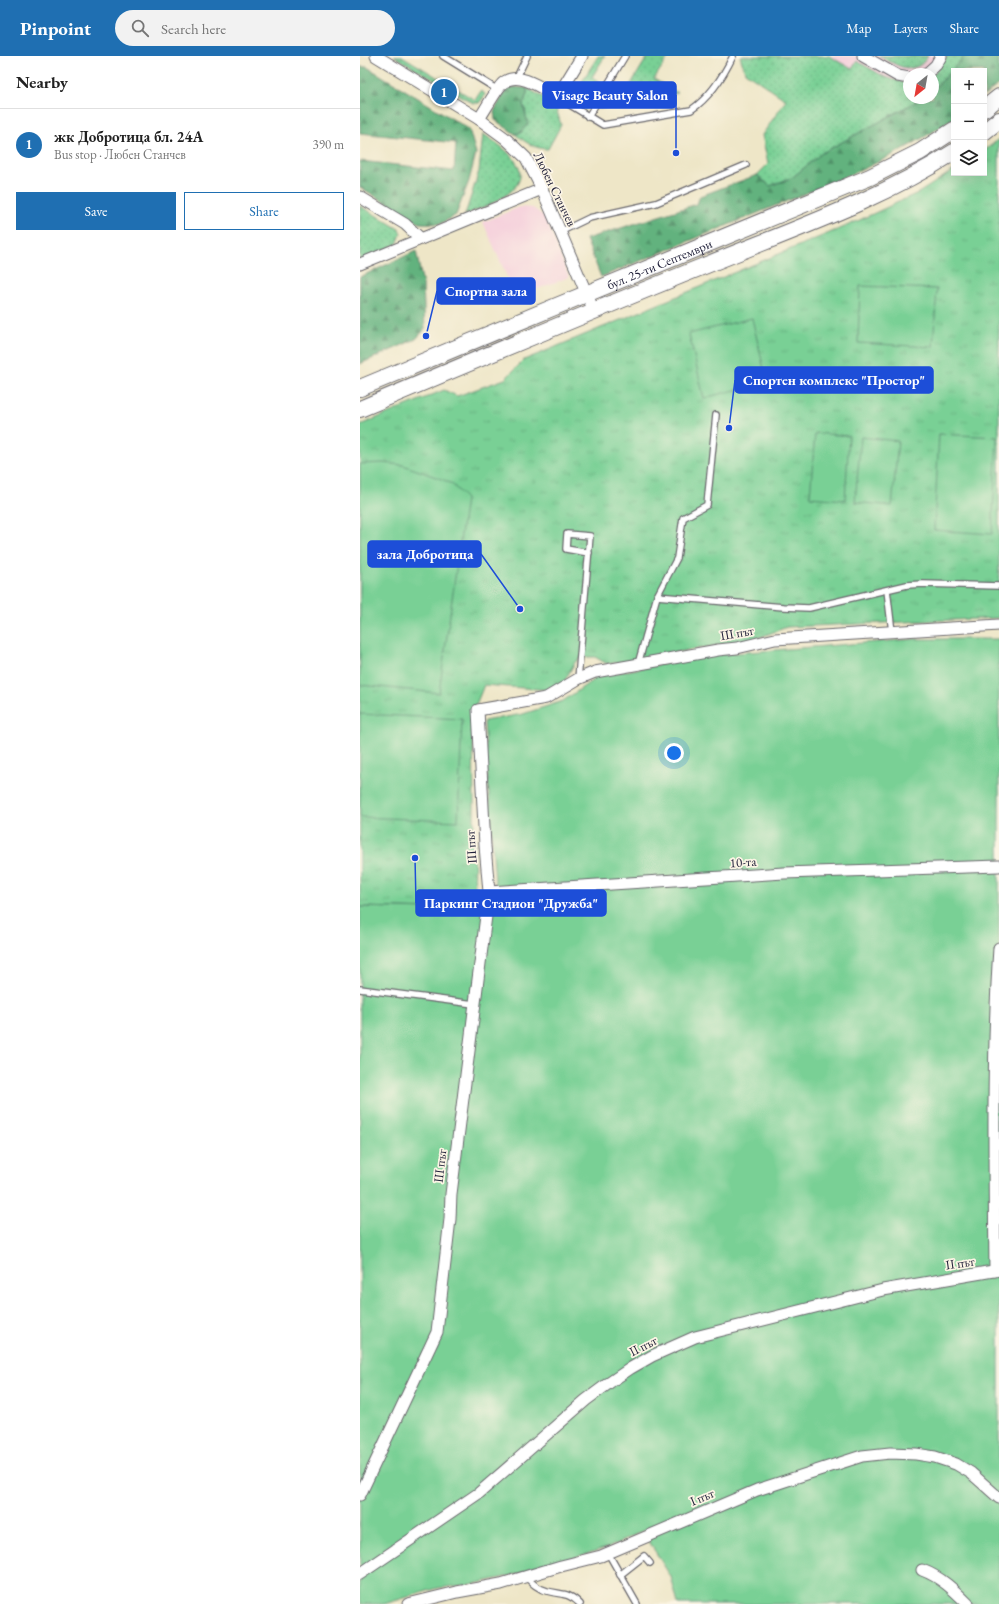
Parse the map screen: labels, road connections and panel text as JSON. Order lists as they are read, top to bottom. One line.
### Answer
{"streets":{"main road":["бул. 25-ти Септември"],"street":["Любен Станчев","ІІІ път","10-та","ІІ път","І път"]},"crossings":[["Любен Станчев","бул. 25-ти Септември"],["ІІІ път","10-та"]],"places":["Visage Beauty Salon","Спортна зала","Спортен комплекс \"Простор\"","зала Добротица","Паркинг Стадион \"Дружба\""],"north":"bottom left","page":{"header":"Pinpoint","search":"Search here","nav":["Map","Layers","Share"],"heading":"Nearby","map_buttons":["+","−"],"pins":"1","list":[{"mark":"1","name":"жк Добротица бл. 24А","note":"Bus stop · Любен Станчев","value":"390 m"}],"buttons":["Save","Share"]}}
